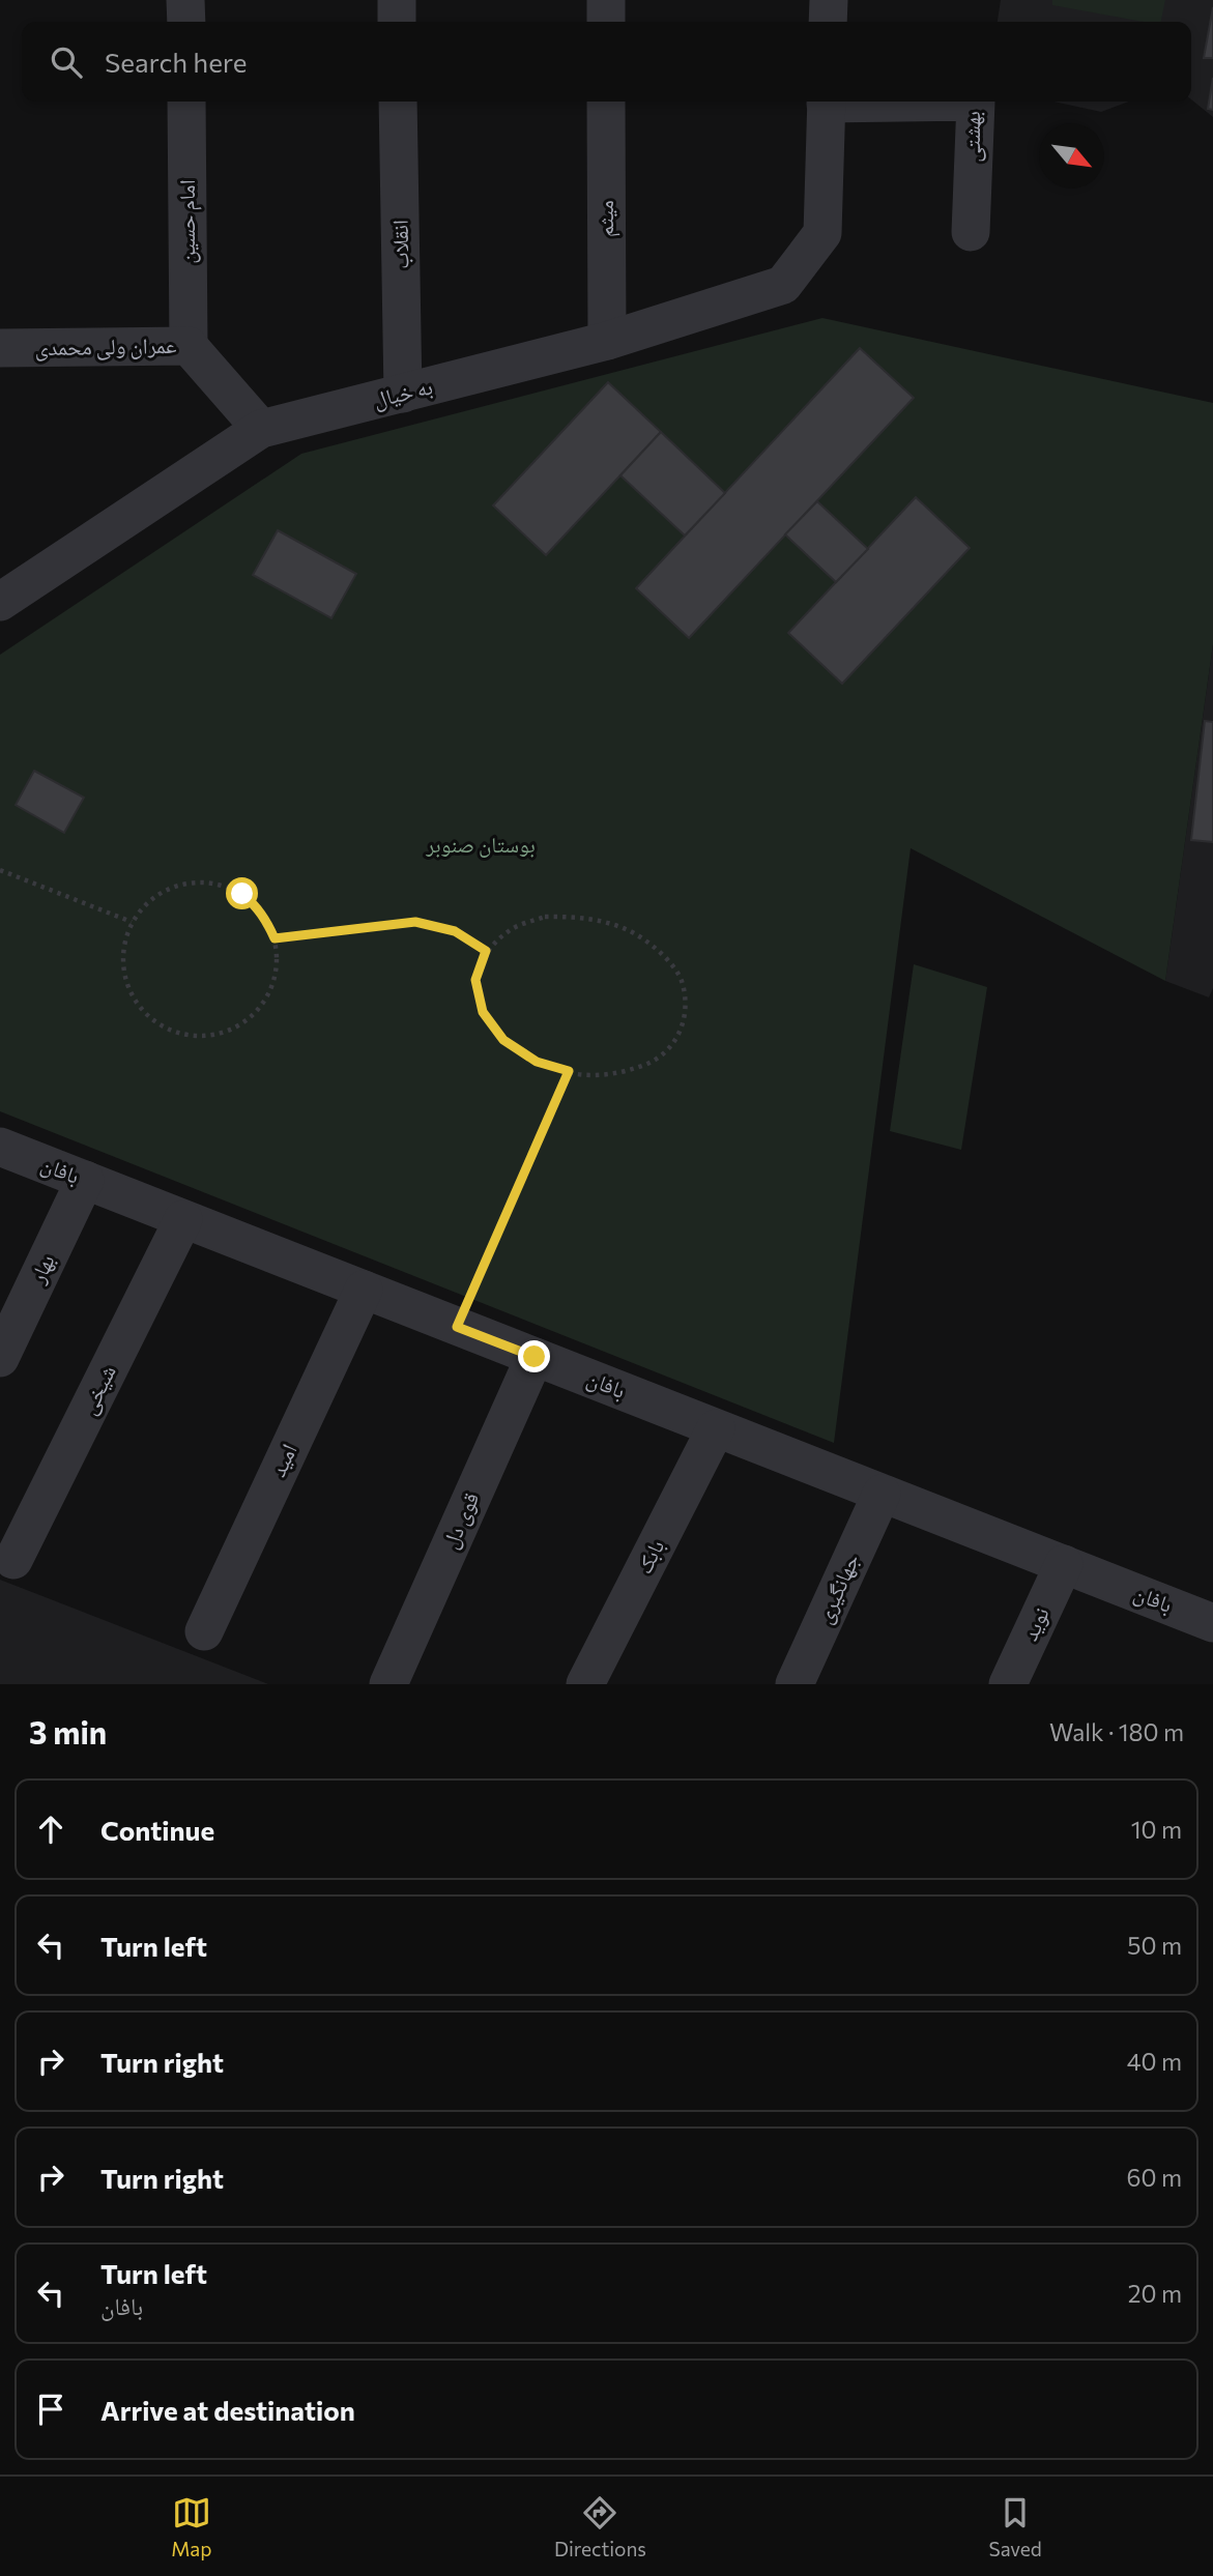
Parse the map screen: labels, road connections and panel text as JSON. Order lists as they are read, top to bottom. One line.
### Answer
{"streets":{"street":["بهشتی","میثم","امام حسین","انقلاب","عمران ولی محمدی","به خیال","بافان","بهار","شیخی","امید","قوی دل","بابک","جهانگیری","نوید"]},"crossings":[["بهشتی","به خیال"],["میثم","به خیال"],["امام حسین","عمران ولی محمدی"],["انقلاب","به خیال"],["عمران ولی محمدی","به خیال"],["بافان","بهار"],["بافان","شیخی"],["بافان","امید"],["بافان","قوی دل"],["بافان","بابک"],["بافان","جهانگیری"],["بافان","نوید"]],"parks":["بوستان صنوبر"],"north":"bottom right","page":{"search":"Search here","heading":["3 min","Walk · 180 m"],"list":[["Continue","10 m"],["Turn left","50 m"],["Turn right","40 m"],["Turn right","60 m"],["Turn left","بافان","20 m"],"Arrive at destination"],"nav":["Map","Directions","Saved"]}}
